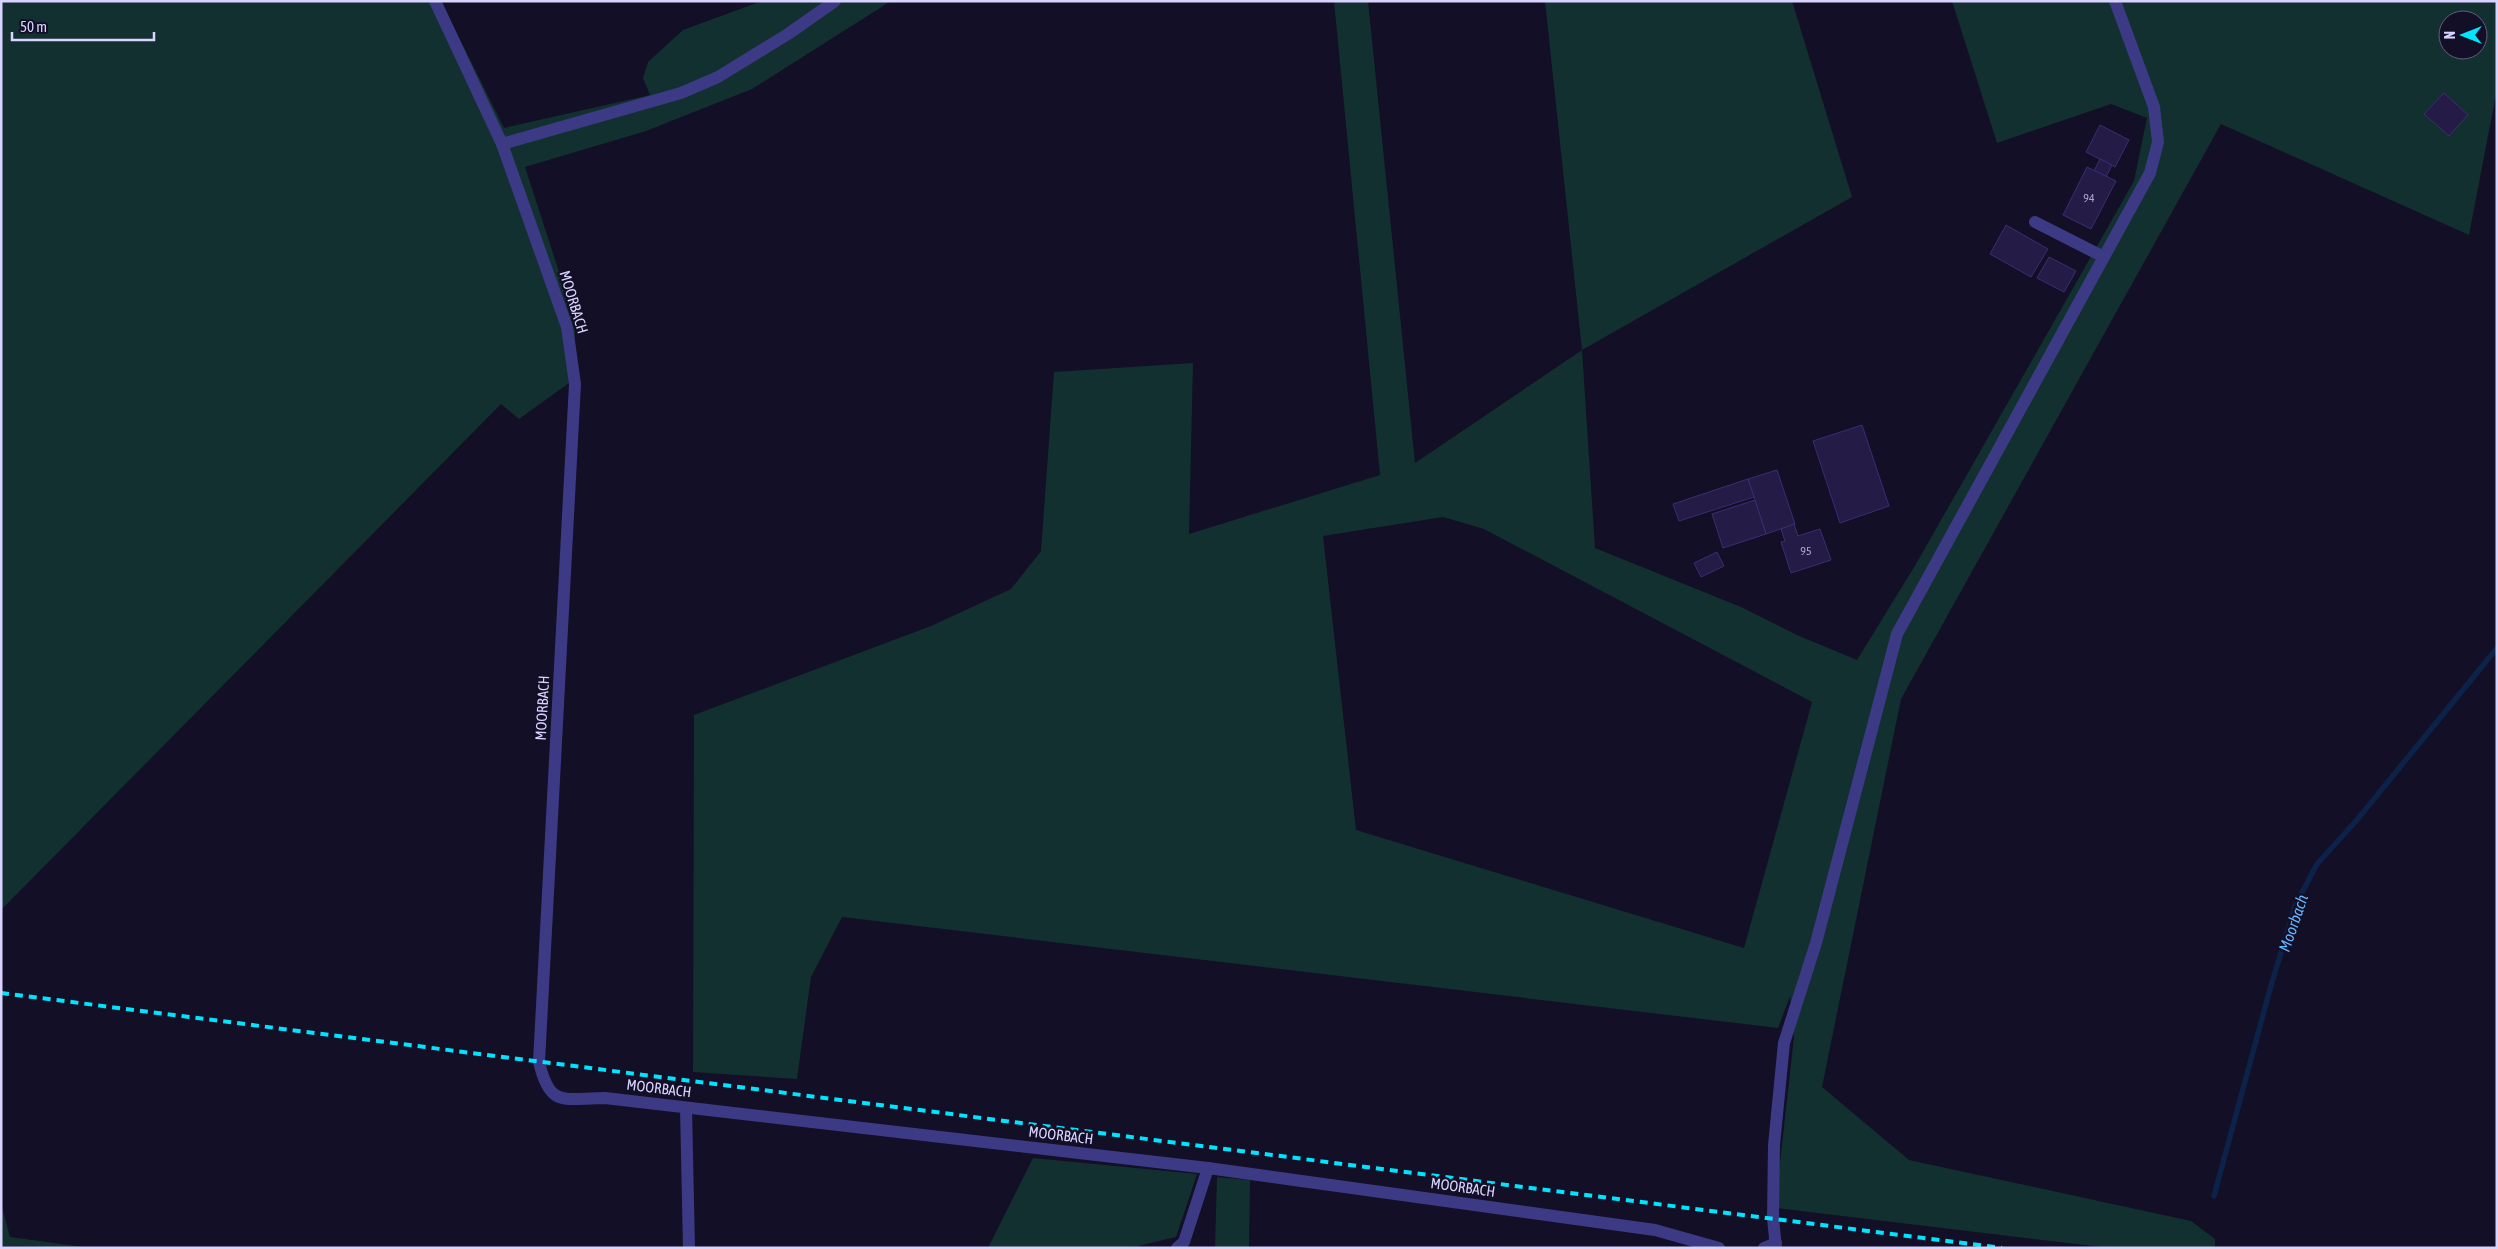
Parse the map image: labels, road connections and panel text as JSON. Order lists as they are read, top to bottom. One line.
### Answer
{"streets":{"street":["MOORBACH"]},"water":["Moorbach"],"house_numbers":["94","95"],"scale_bar":"50 m","north":"left"}
